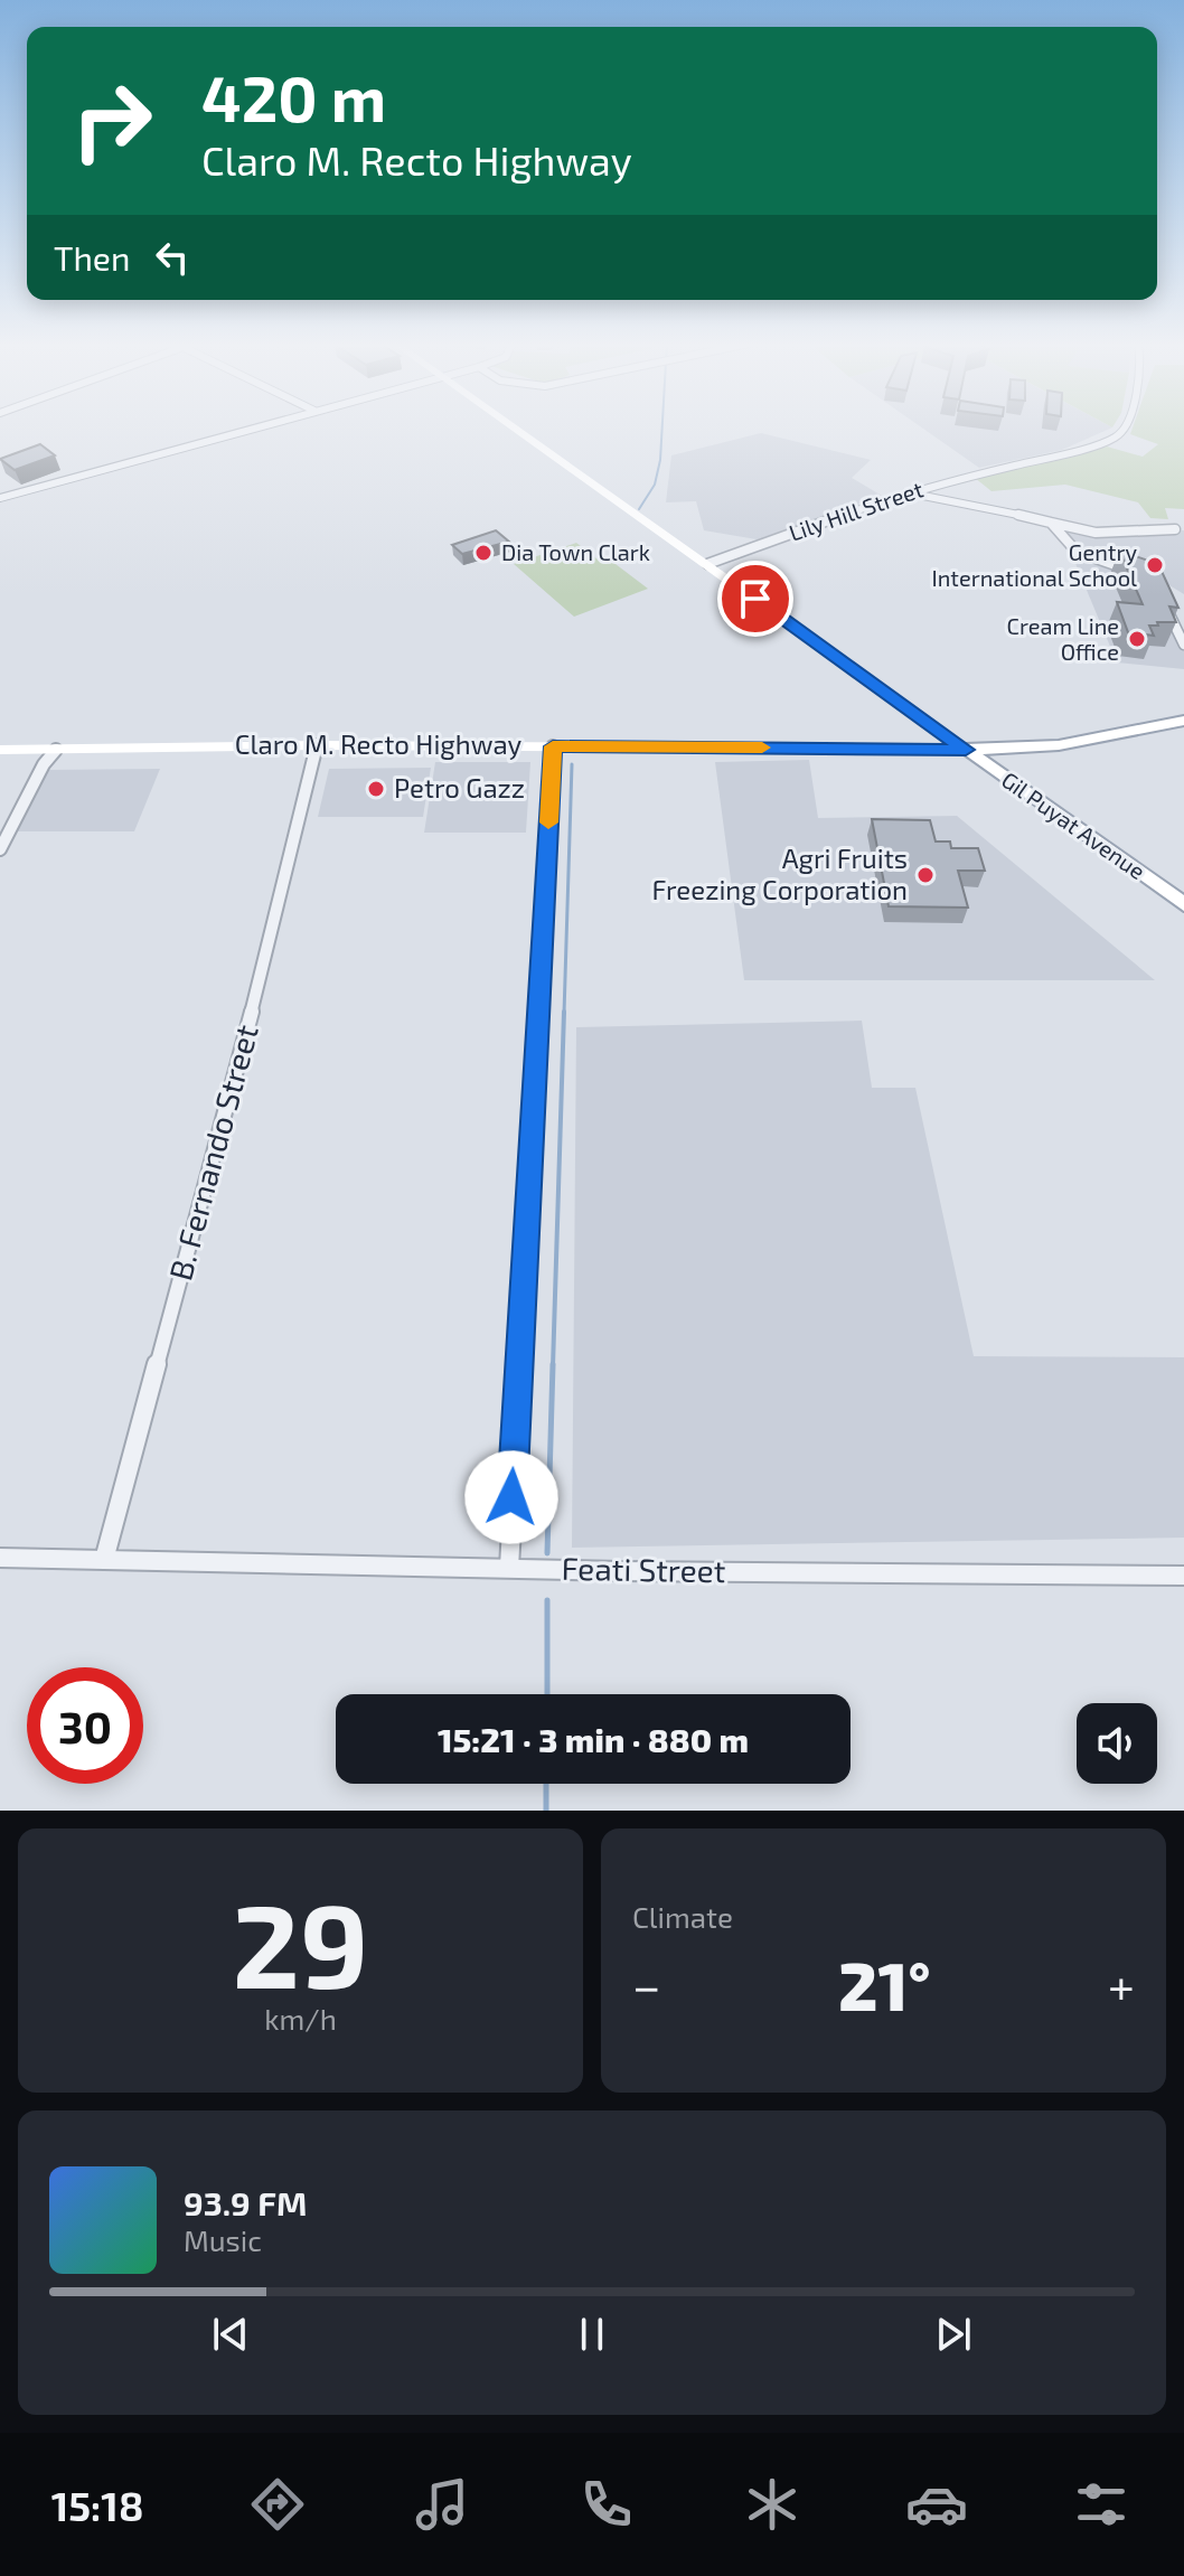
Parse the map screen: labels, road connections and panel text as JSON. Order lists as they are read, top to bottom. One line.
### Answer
{"streets":{"main road":["Claro M. Recto Highway","Gil Puyat Avenue"],"street":["Lily Hill Street","B. Fernando Street","Feati Street"]},"crossings":[["Lily Hill Street","Gil Puyat Avenue"],["Claro M. Recto Highway","Gil Puyat Avenue"],["Claro M. Recto Highway","B. Fernando Street"],["B. Fernando Street","Feati Street"]],"places":["Dia Town Clark","Gentry International School","Cream Line Office","Petro Gazz","Agri Fruits Freezing Corporation"],"page":{"turn":["420 m","Claro M. Recto Highway"],"then":"Then","limit":"30","trip":"15:21 · 3 min · 880 m","tile":[["29","km/h"],"Climate"],"heat":["−","21°","+"],"song":["93.9 FM","Music"],"tabs":"15:18"}}
